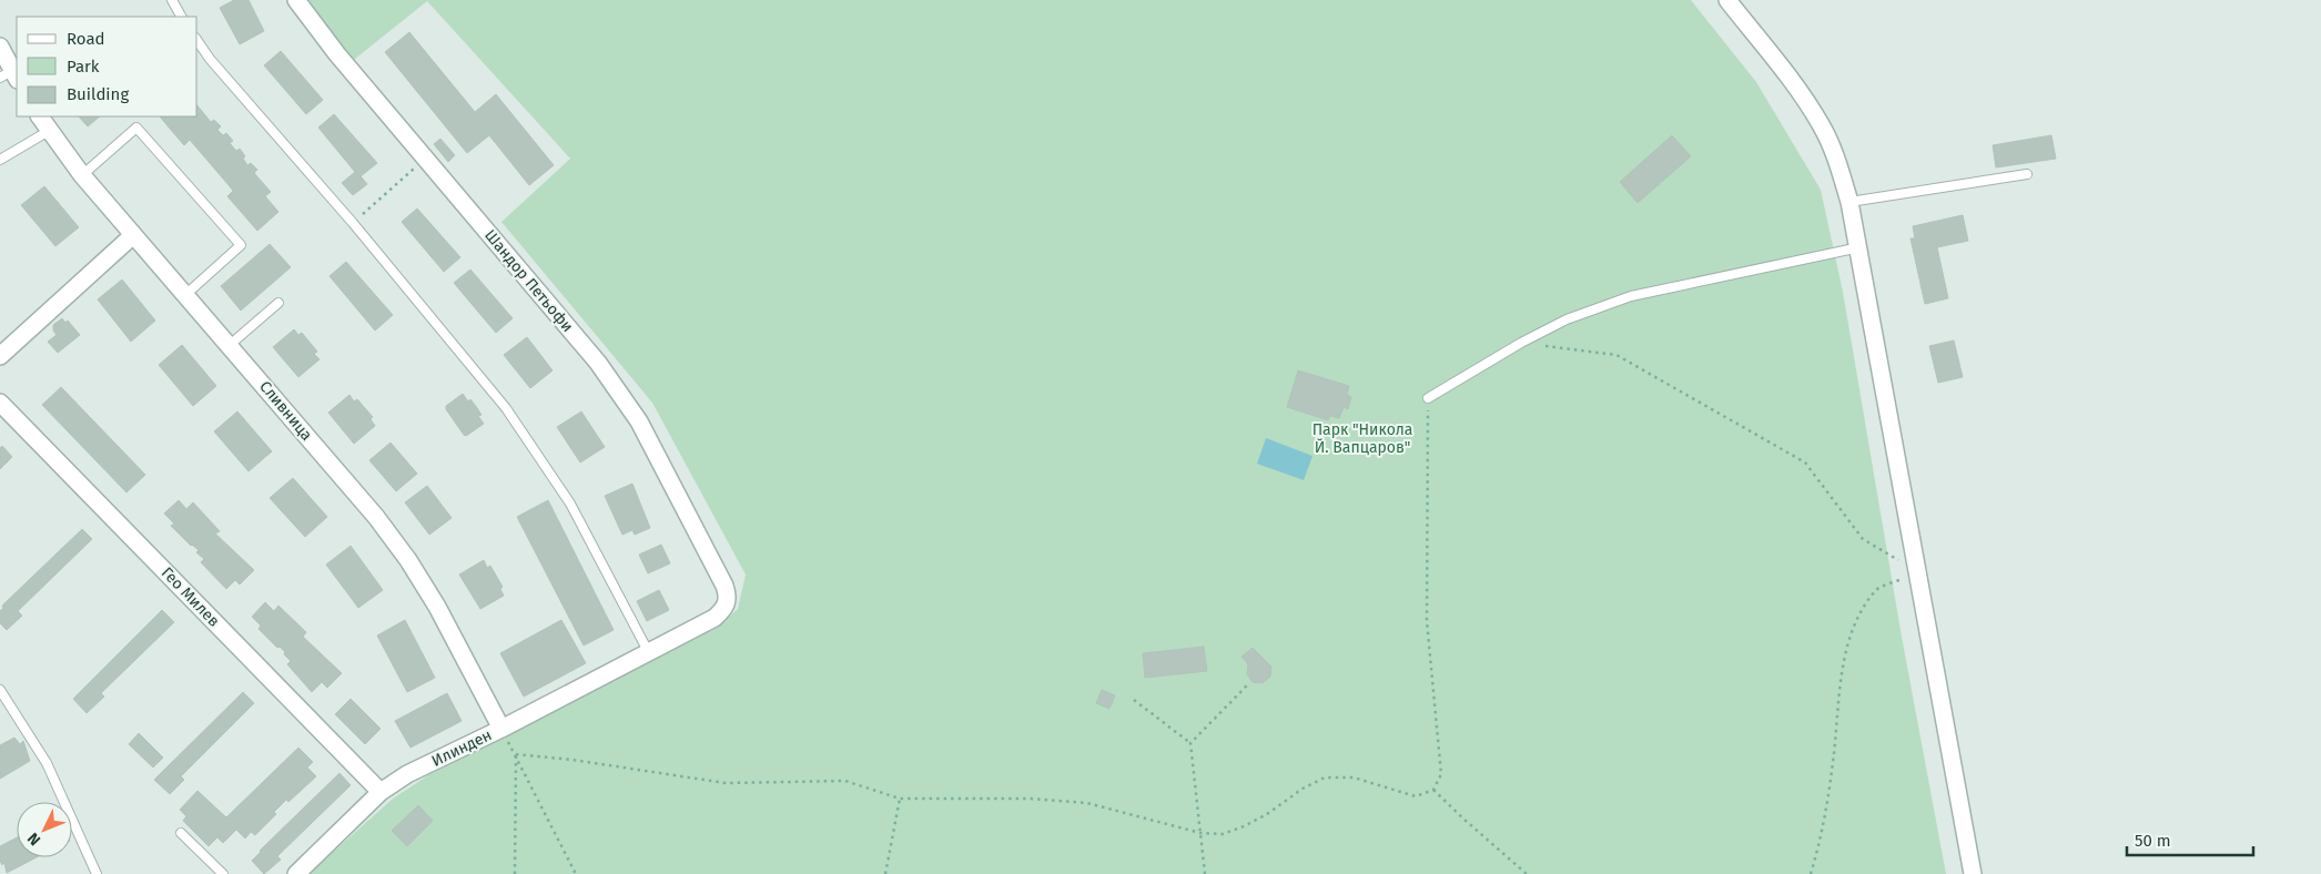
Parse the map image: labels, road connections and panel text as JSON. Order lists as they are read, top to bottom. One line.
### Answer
{"streets":{"street":["Шандор Петьофи","Сливница","Гео Милев","Илинден"]},"crossings":[["Шандор Петьофи","Илинден"],["Сливница","Илинден"],["Гео Милев","Илинден"]],"parks":["Парк \"Никола Й. Вапцаров\""],"legend":["Road","Park","Building"],"scale_bar":"50 m","north":"bottom left"}
